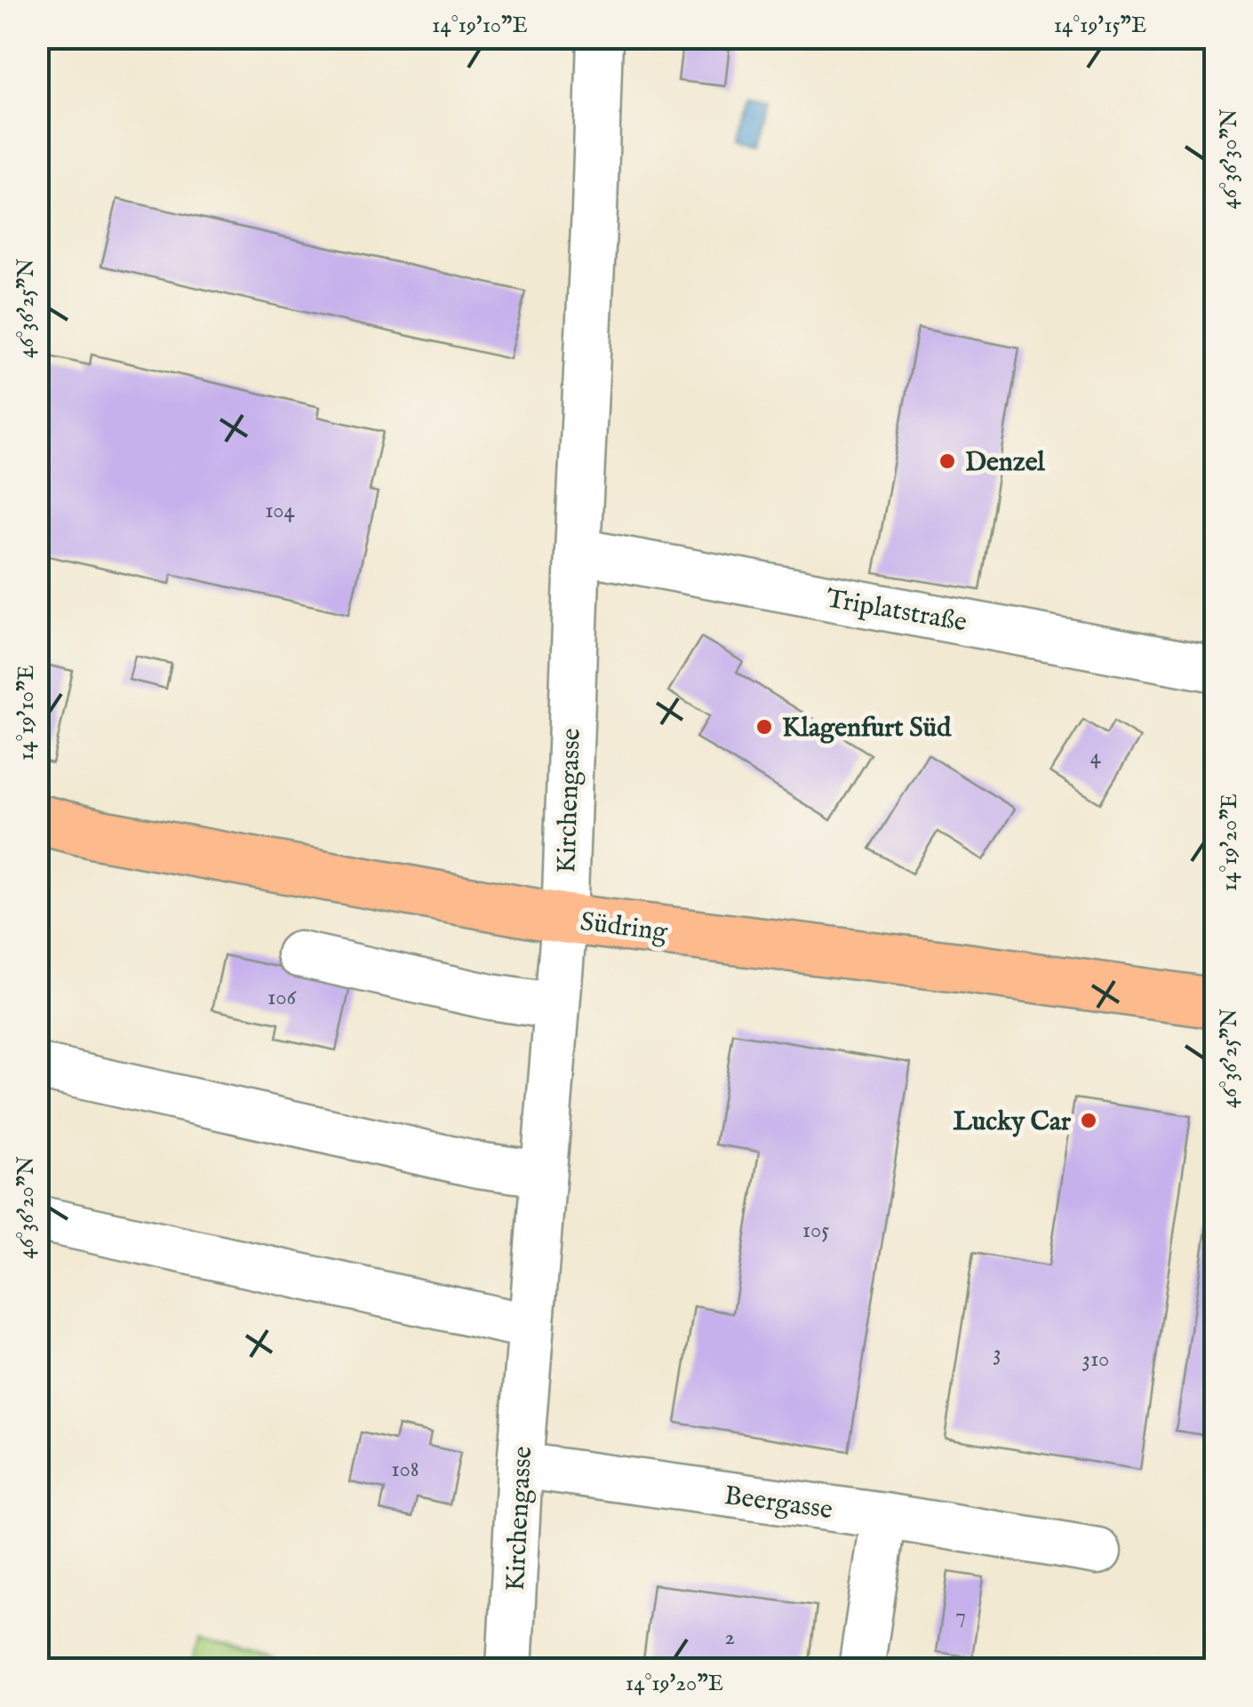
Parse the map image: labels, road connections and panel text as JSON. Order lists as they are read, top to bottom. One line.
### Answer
{"streets":{"main road":["Südring"],"street":["Triplatstraße","Kirchengasse","Beergasse"]},"crossings":[["Triplatstraße","Kirchengasse"],["Kirchengasse","Südring"],["Kirchengasse","Beergasse"]],"places":["Denzel","Klagenfurt Süd","Lucky Car"],"house_numbers":["104","4","106","105","3","310","108","7","2"],"coordinates":["14°19'10\"E","14°19'15\"E","46°36'30\"N","46°36'25\"N","14°19'20\"E","46°36'20\"N"]}
